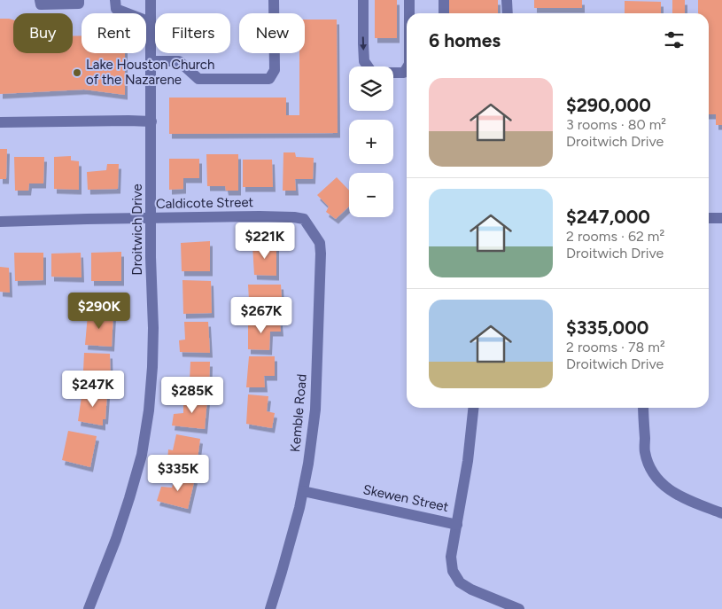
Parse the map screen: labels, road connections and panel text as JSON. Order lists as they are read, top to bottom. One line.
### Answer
{"streets":{"street":["Caldicote Street","Droitwich Drive","Kemble Road","Skewen Street"]},"crossings":[["Caldicote Street","Droitwich Drive"],["Caldicote Street","Kemble Road"],["Kemble Road","Skewen Street"]],"places":["Lake Houston Church of the Nazarene"],"page":{"chip":["Buy","Rent","Filters","New"],"heading":"6 homes","map_buttons":["+","−"],"list":[{"name":"$290,000","note":"3 rooms · 80 m² · Droitwich Drive"},{"name":"$247,000","note":"2 rooms · 62 m² · Droitwich Drive"},{"name":"$335,000","note":"2 rooms · 78 m² · Droitwich Drive"}],"price":["$221K","$290K","$267K","$247K","$285K","$335K"]}}
